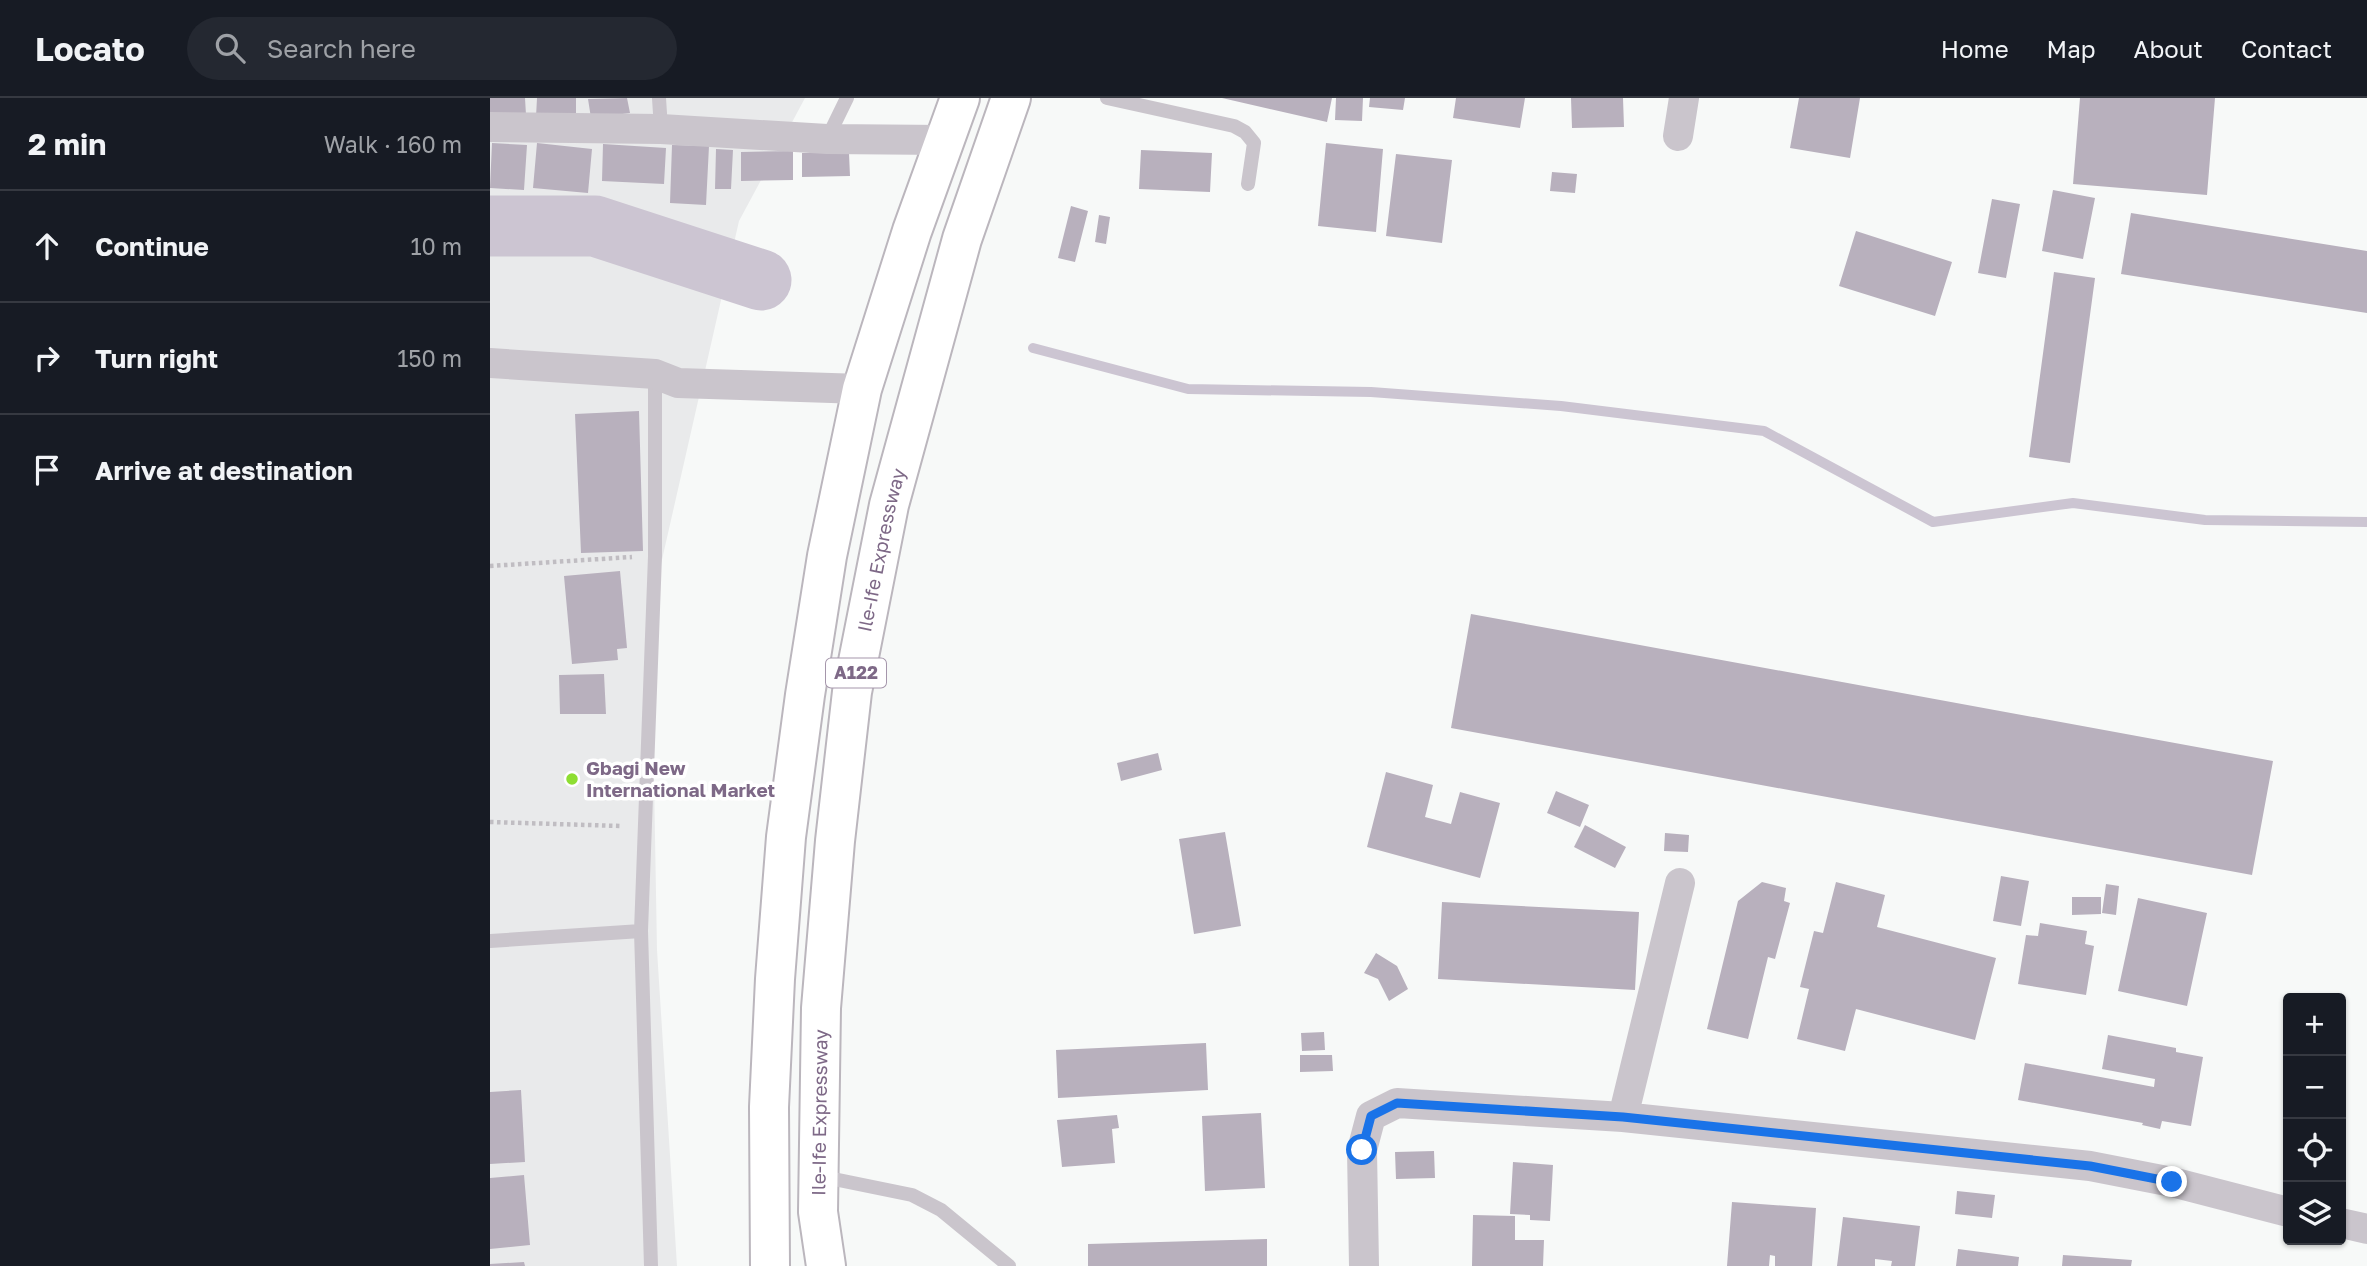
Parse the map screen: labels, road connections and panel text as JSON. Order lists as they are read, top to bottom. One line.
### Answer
{"streets":{"highway":["Ile-Ife Expressway","A122"]},"places":["Gbagi New International Market"],"page":{"header":"Locato","search":"Search here","nav":["Home","Map","About","Contact"],"heading":["2 min","Walk · 160 m"],"list":[["Continue","10 m"],["Turn right","150 m"],"Arrive at destination"],"map_buttons":["+","−"]}}
